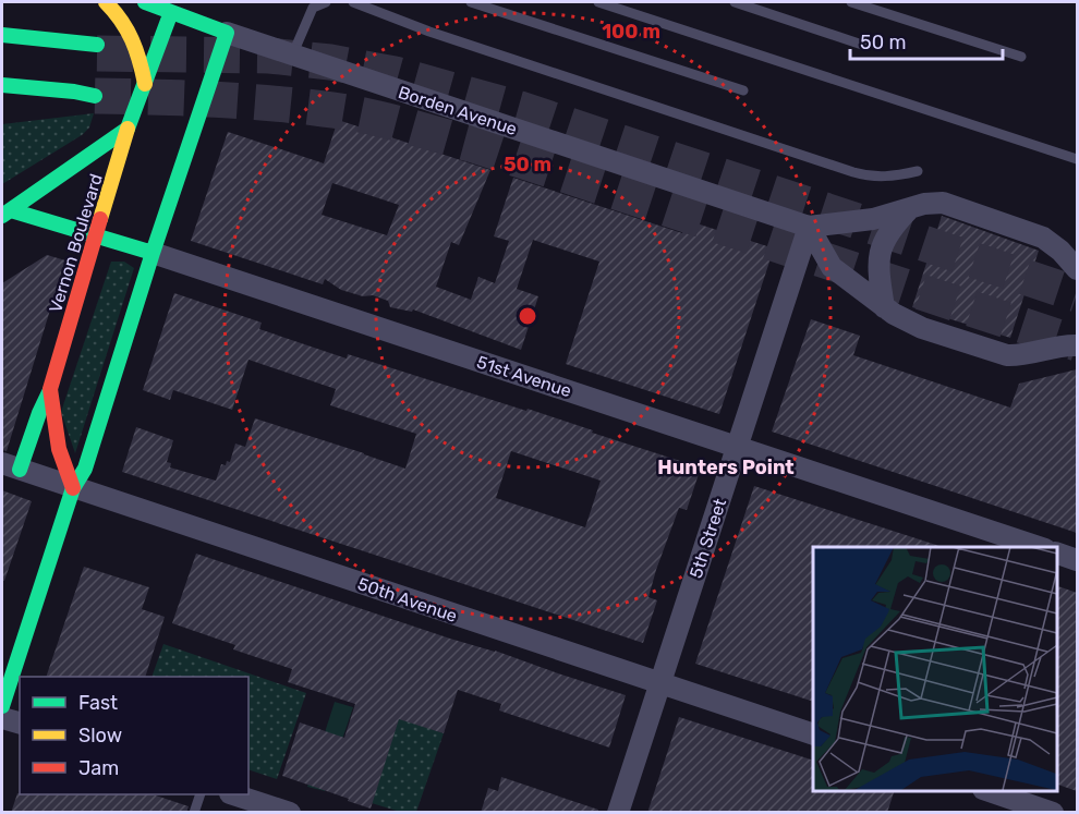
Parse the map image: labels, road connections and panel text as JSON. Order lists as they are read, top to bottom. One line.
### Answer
{"streets":{"main road":["Borden Avenue","Vernon Boulevard","51st Avenue"],"street":["5th Street","50th Avenue"]},"crossings":[["Borden Avenue","Vernon Boulevard"],["Borden Avenue","5th Street"],["Vernon Boulevard","51st Avenue"],["Vernon Boulevard","50th Avenue"],["51st Avenue","5th Street"],["5th Street","50th Avenue"]],"districts":["Hunters Point"],"legend":["Fast","Slow","Jam"],"scale_bar":"50 m","rings":["100 m","50 m"]}
